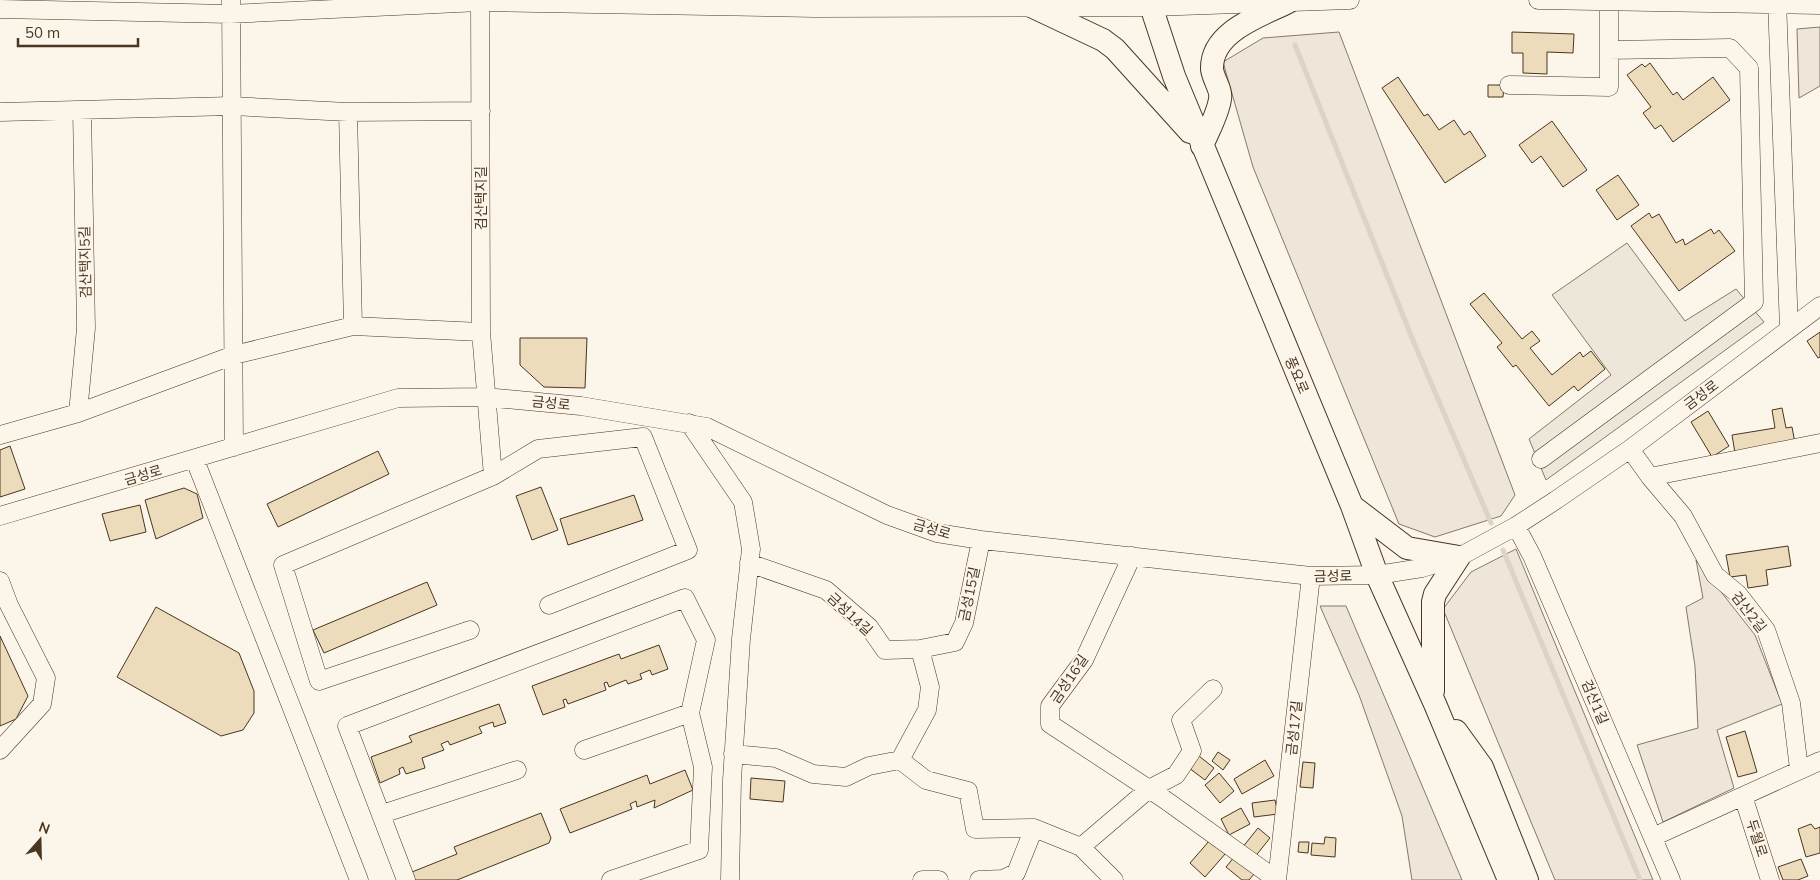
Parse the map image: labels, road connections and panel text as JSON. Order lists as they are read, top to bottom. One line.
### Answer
{"streets":{"main road":["풍요로"],"street":["검산택지길","검산택지5길","금성로","금성15길","검산2길","금성14길","금성16길","검산1길","금성17길","두월로"]},"crossings":[["검산택지길","금성로"],["풍요로","금성로"],["금성로","금성15길"],["금성로","검산2길"],["금성로","금성16길"],["금성로","검산1길"],["금성로","금성17길"],["금성15길","금성14길"],["금성16길","금성17길"]],"scale_bar":"50 m","north":"top"}
